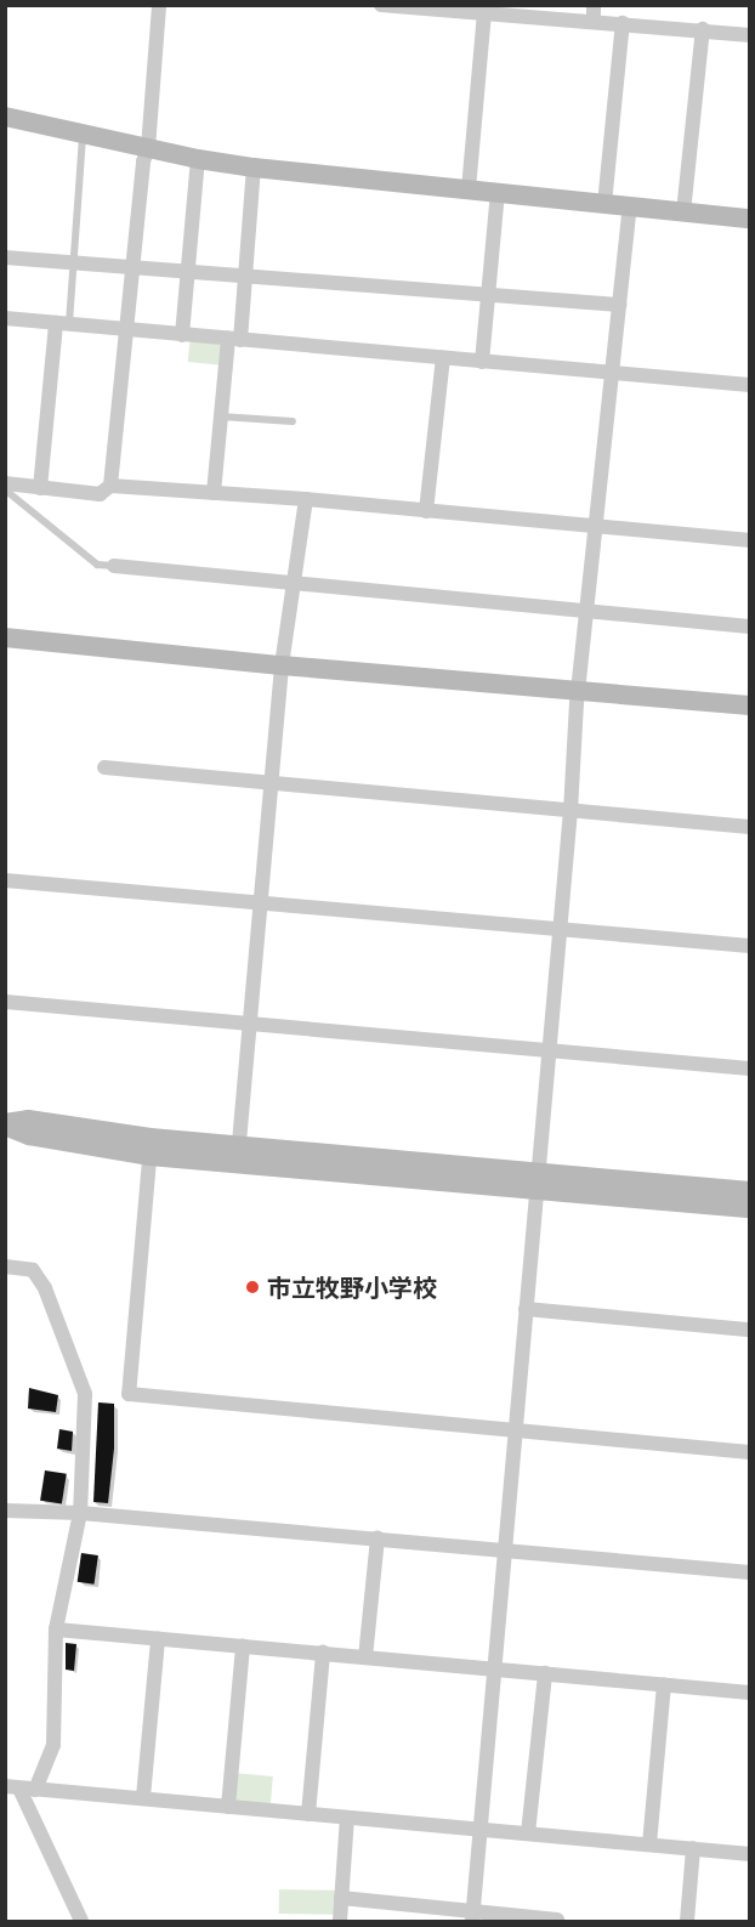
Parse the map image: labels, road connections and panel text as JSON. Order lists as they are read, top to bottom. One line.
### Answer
{"places":["市立牧野小学校"]}
